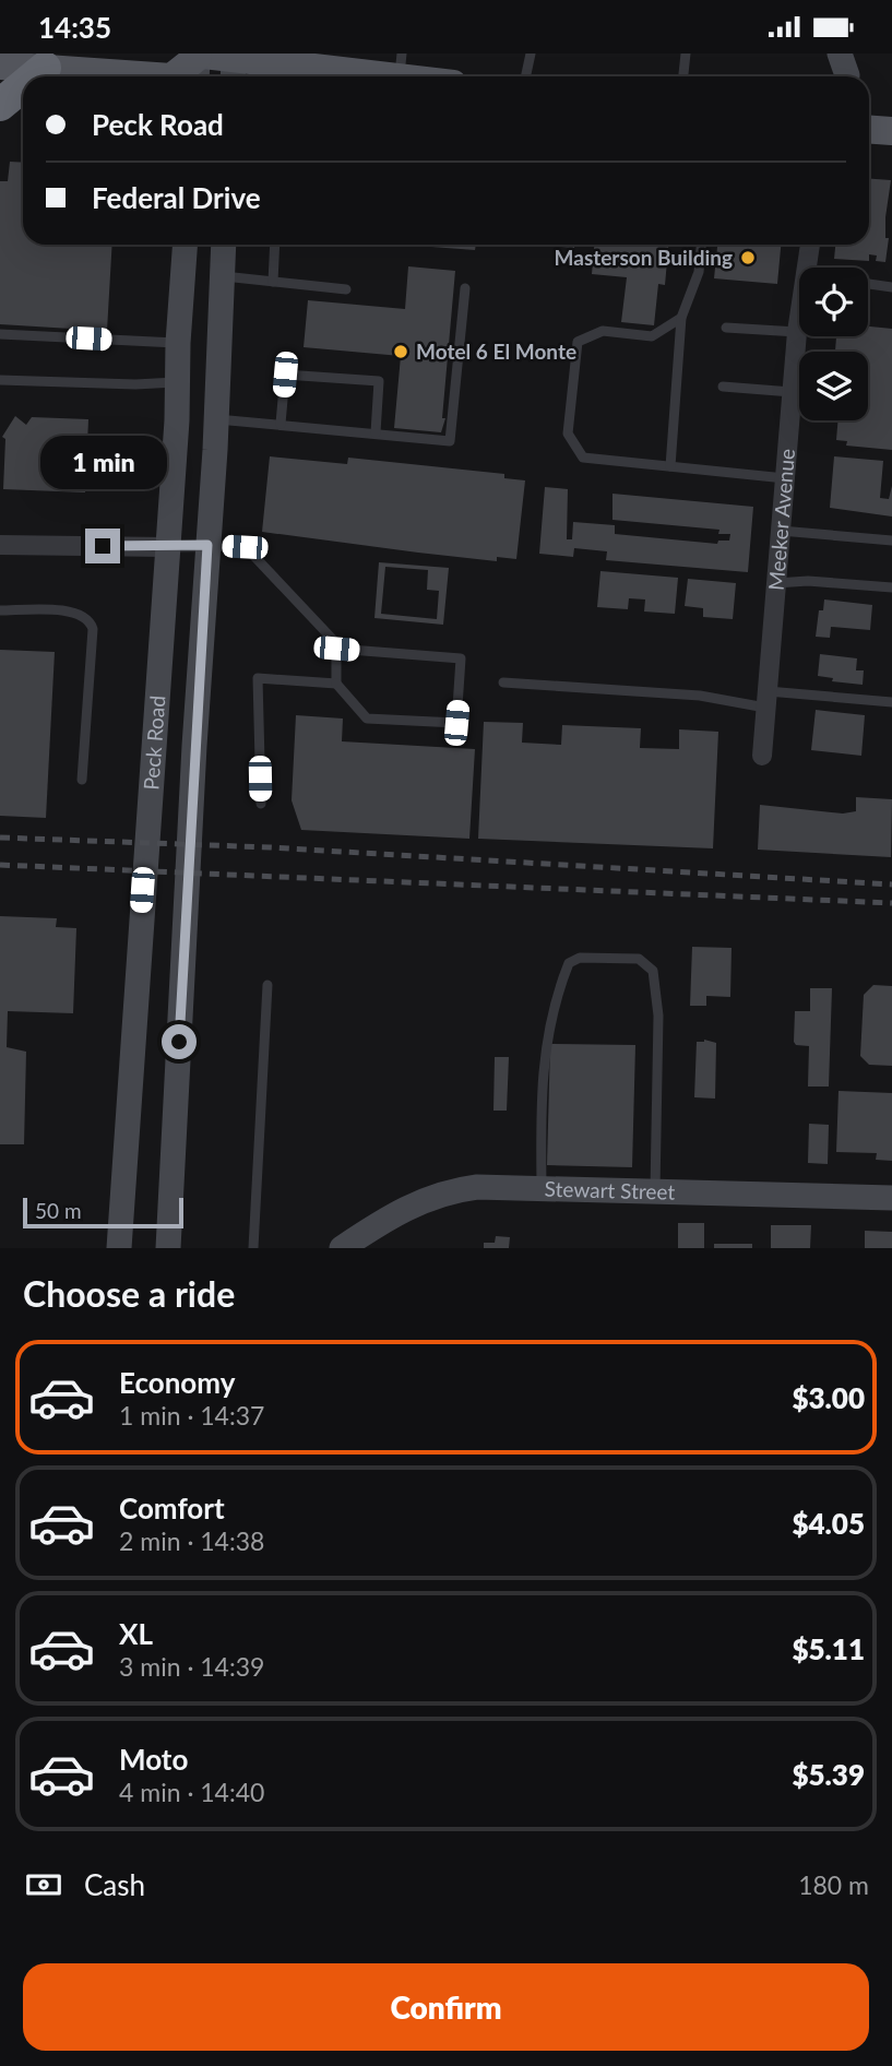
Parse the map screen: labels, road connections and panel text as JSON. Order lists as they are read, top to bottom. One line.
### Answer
{"streets":{"main road":["Peck Road","Stewart Street"],"street":["Meeker Avenue"]},"places":["Masterson Building","Motel 6 El Monte"],"scale_bar":"50 m","page":{"status":"14:35","banner":["Peck Road","Federal Drive"],"bubble":"1 min","scale":"50 m","heading":"Choose a ride","list":[{"name":"Economy","note":"1 min · 14:37","value":"$3.00"},{"name":"Comfort","note":"2 min · 14:38","value":"$4.05"},{"name":"XL","note":"3 min · 14:39","value":"$5.11"},{"name":"Moto","note":"4 min · 14:40","value":"$5.39"}],"pay":["Cash","180 m"],"buttons":"Confirm"}}
